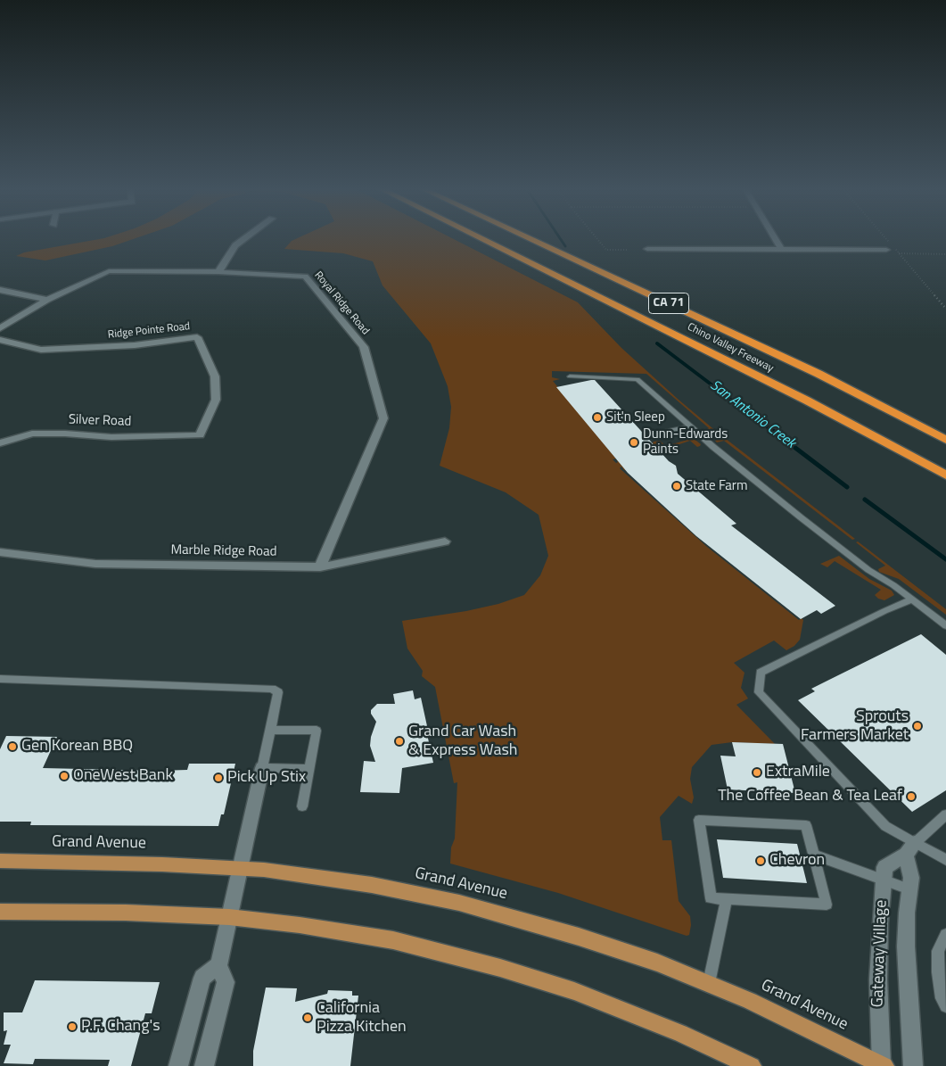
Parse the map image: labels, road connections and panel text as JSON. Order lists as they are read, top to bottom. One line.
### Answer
{"streets":{"highway":["CA 71","Chino Valley Freeway"],"main road":["Grand Avenue"],"street":["Royal Ridge Road","Ridge Pointe Road","Silver Road","Marble Ridge Road","Gateway Village"]},"crossings":[["Royal Ridge Road","Marble Ridge Road"],["Ridge Pointe Road","Silver Road"],["Grand Avenue","Gateway Village"]],"water":["San Antonio Creek"],"places":["Sit'n Sleep","Dunn-Edwards Paints","State Farm","Sprouts Farmers Market","Grand Car Wash & Express Wash","Gen Korean BBQ","ExtraMile","OneWest Bank","Pick Up Stix","The Coffee Bean & Tea Leaf","Chevron","California Pizza Kitchen","P.F. Chang's"]}
